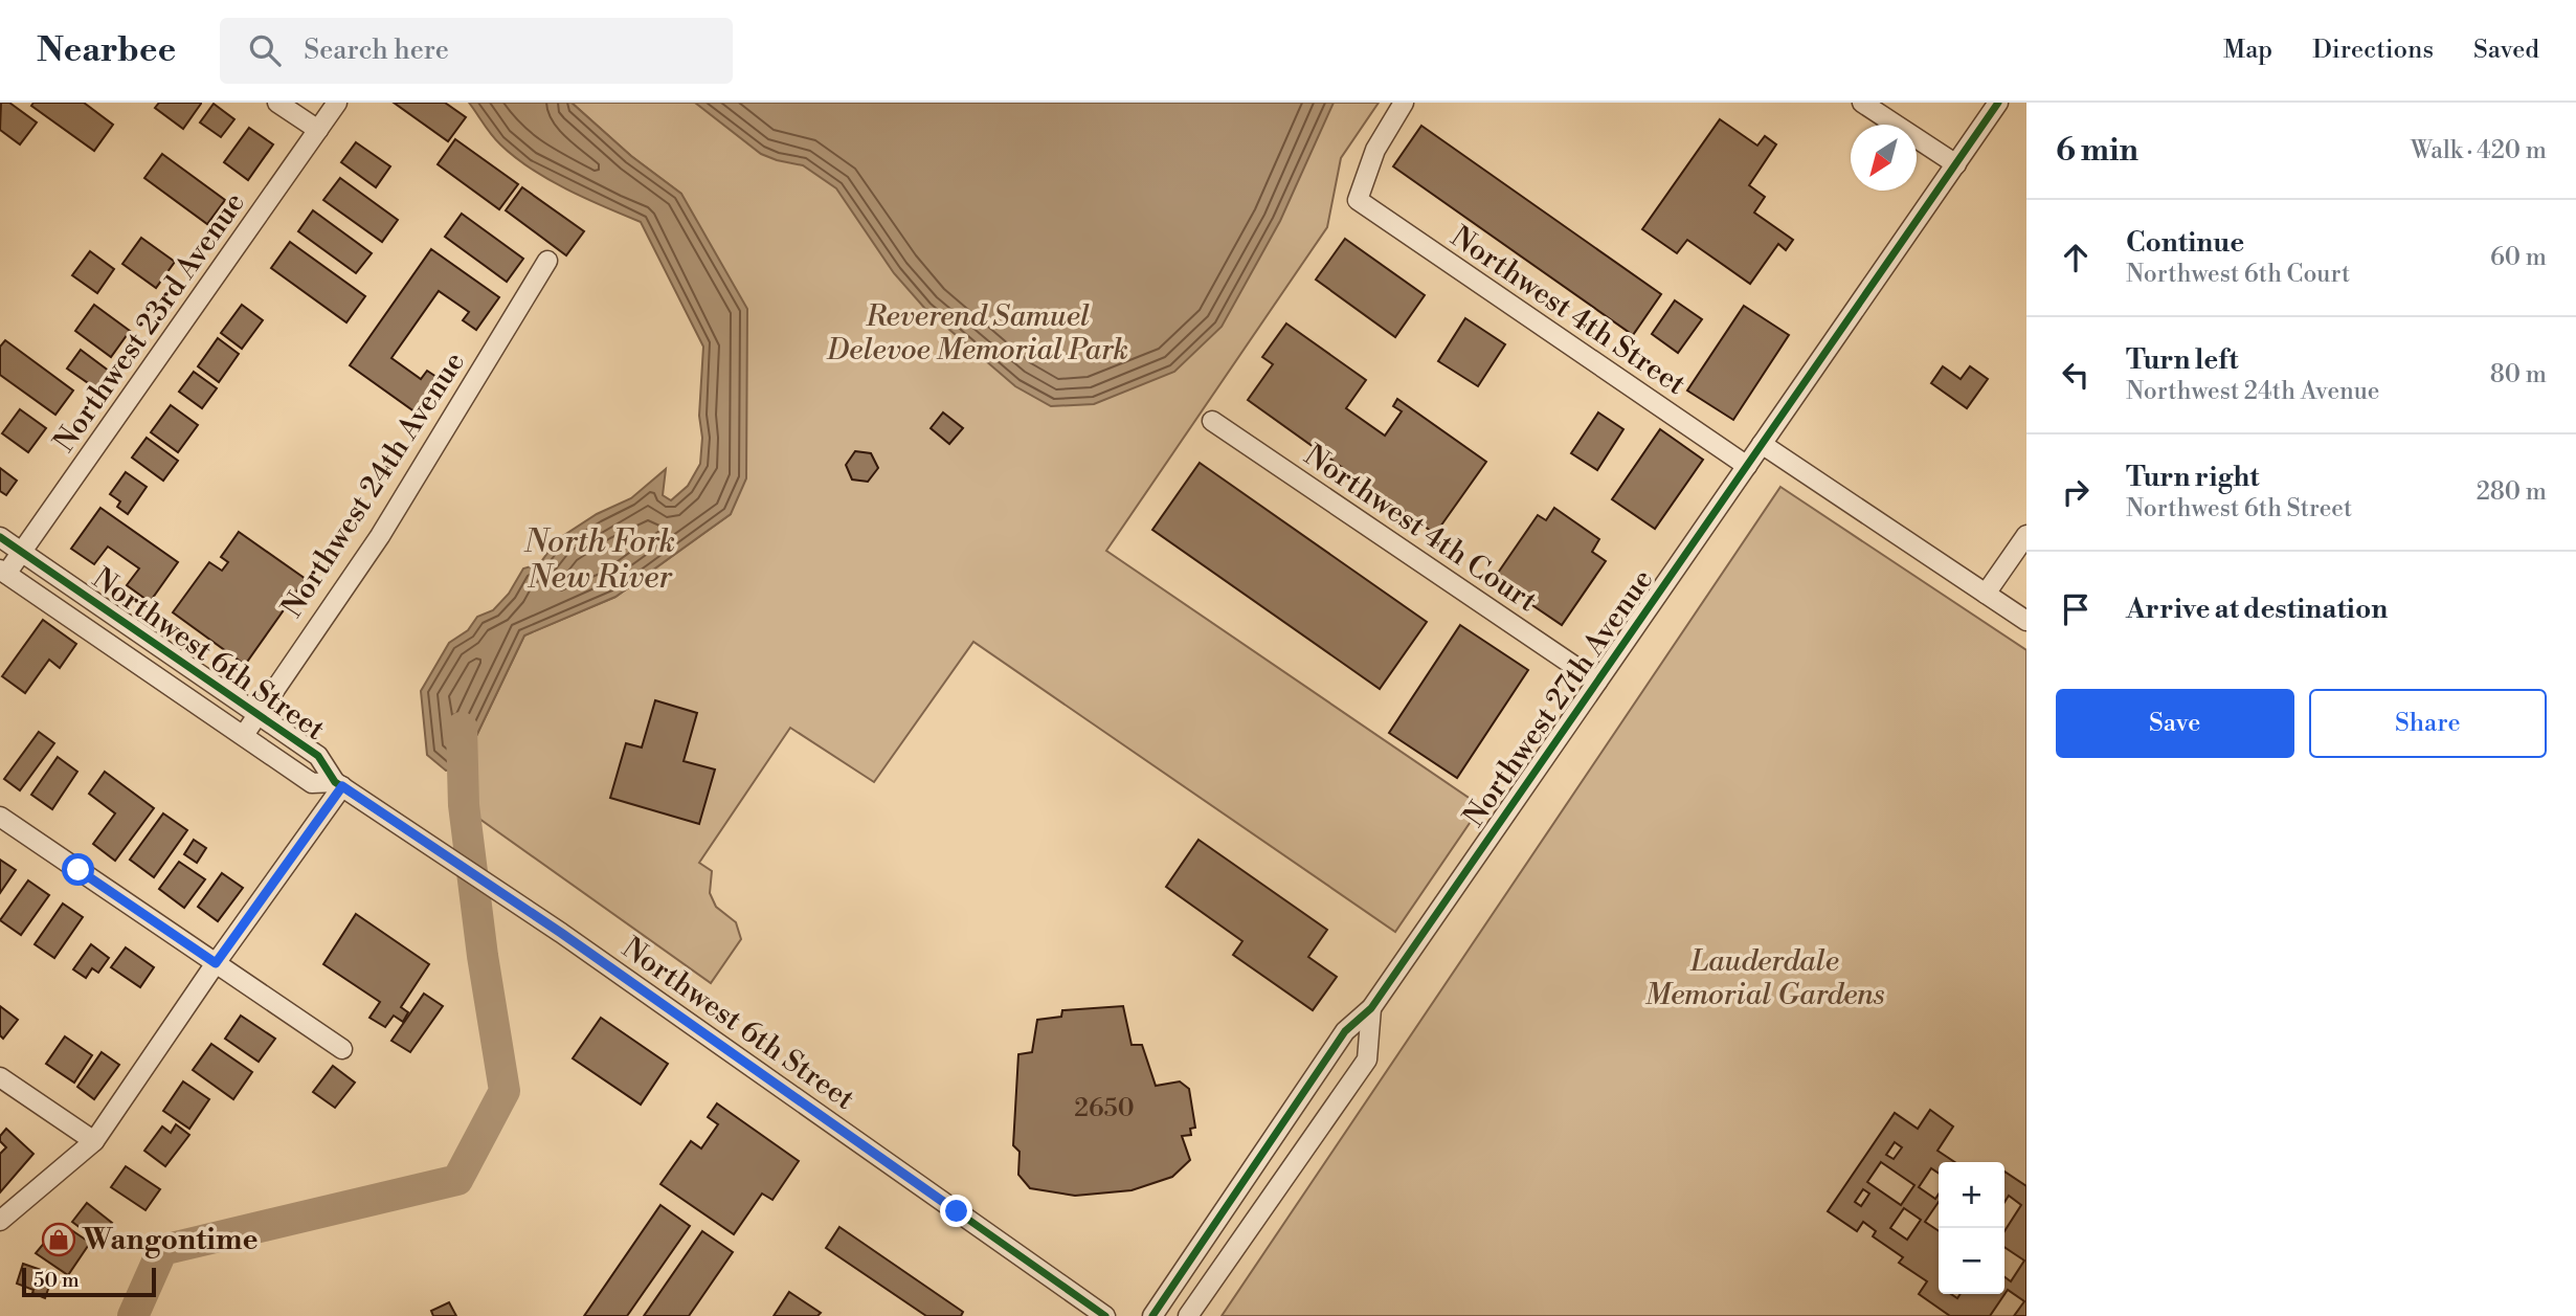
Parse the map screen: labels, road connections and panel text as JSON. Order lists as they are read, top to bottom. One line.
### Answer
{"streets":{"street":["Northwest 4th Street","Northwest 23rd Avenue","Northwest 24th Avenue","Northwest 4th Court","Northwest 6th Street","Northwest 27th Avenue"]},"crossings":[["Northwest 4th Street","Northwest 27th Avenue"],["Northwest 23rd Avenue","Northwest 6th Street"],["Northwest 24th Avenue","Northwest 6th Street"],["Northwest 4th Court","Northwest 27th Avenue"]],"water":["North Fork New River"],"parks":["Reverend Samuel Delevoe Memorial Park","Lauderdale Memorial Gardens"],"places":{"shop":["Wangontime"]},"house_numbers":["2650"],"scale_bar":"50 m","north":"bottom left","page":{"header":"Nearbee","search":"Search here","nav":["Map","Directions","Saved"],"heading":["6 min","Walk · 420 m"],"list":[["Continue","Northwest 6th Court","60 m"],["Turn left","Northwest 24th Avenue","80 m"],["Turn right","Northwest 6th Street","280 m"],"Arrive at destination"],"buttons":["Save","Share"],"map_buttons":["+","−"],"scale":"50 m"}}
